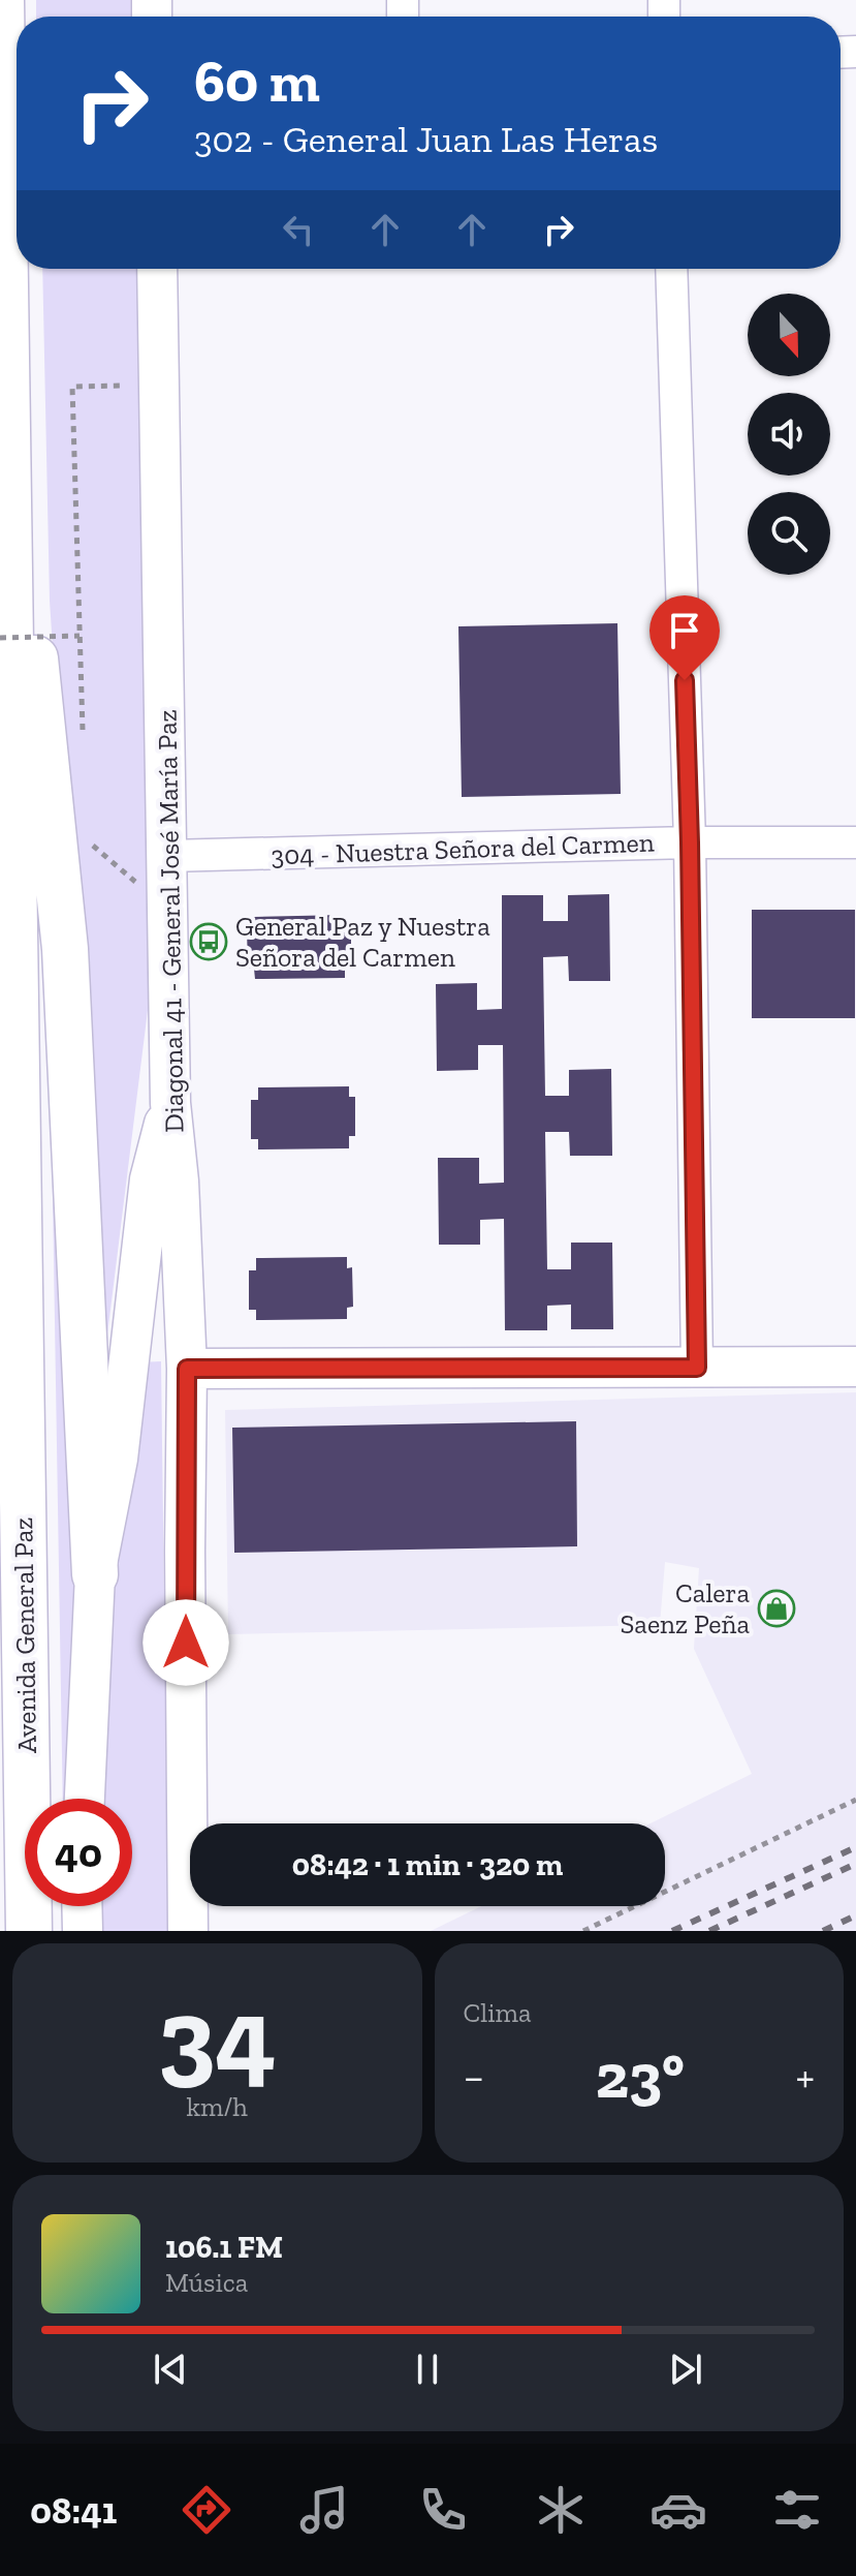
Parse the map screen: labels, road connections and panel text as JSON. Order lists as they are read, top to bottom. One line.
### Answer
{"streets":{"highway":["Avenida General Paz"],"street":["304 - Nuestra Señora del Carmen","Diagonal 41 - General José María Paz"]},"crossings":[["304 - Nuestra Señora del Carmen","Diagonal 41 - General José María Paz"]],"places":{"bus stop":["General Paz y Nuestra Señora del Carmen"],"shop":["Calera Saenz Peña"]},"north":"bottom","page":{"turn":["60 m","302 - General Juan Las Heras"],"limit":"40","trip":"08:42 · 1 min · 320 m","tile":[["34","km/h"],"Clima"],"heat":["−","23°","+"],"song":["106.1 FM","Música"],"tabs":"08:41"}}
